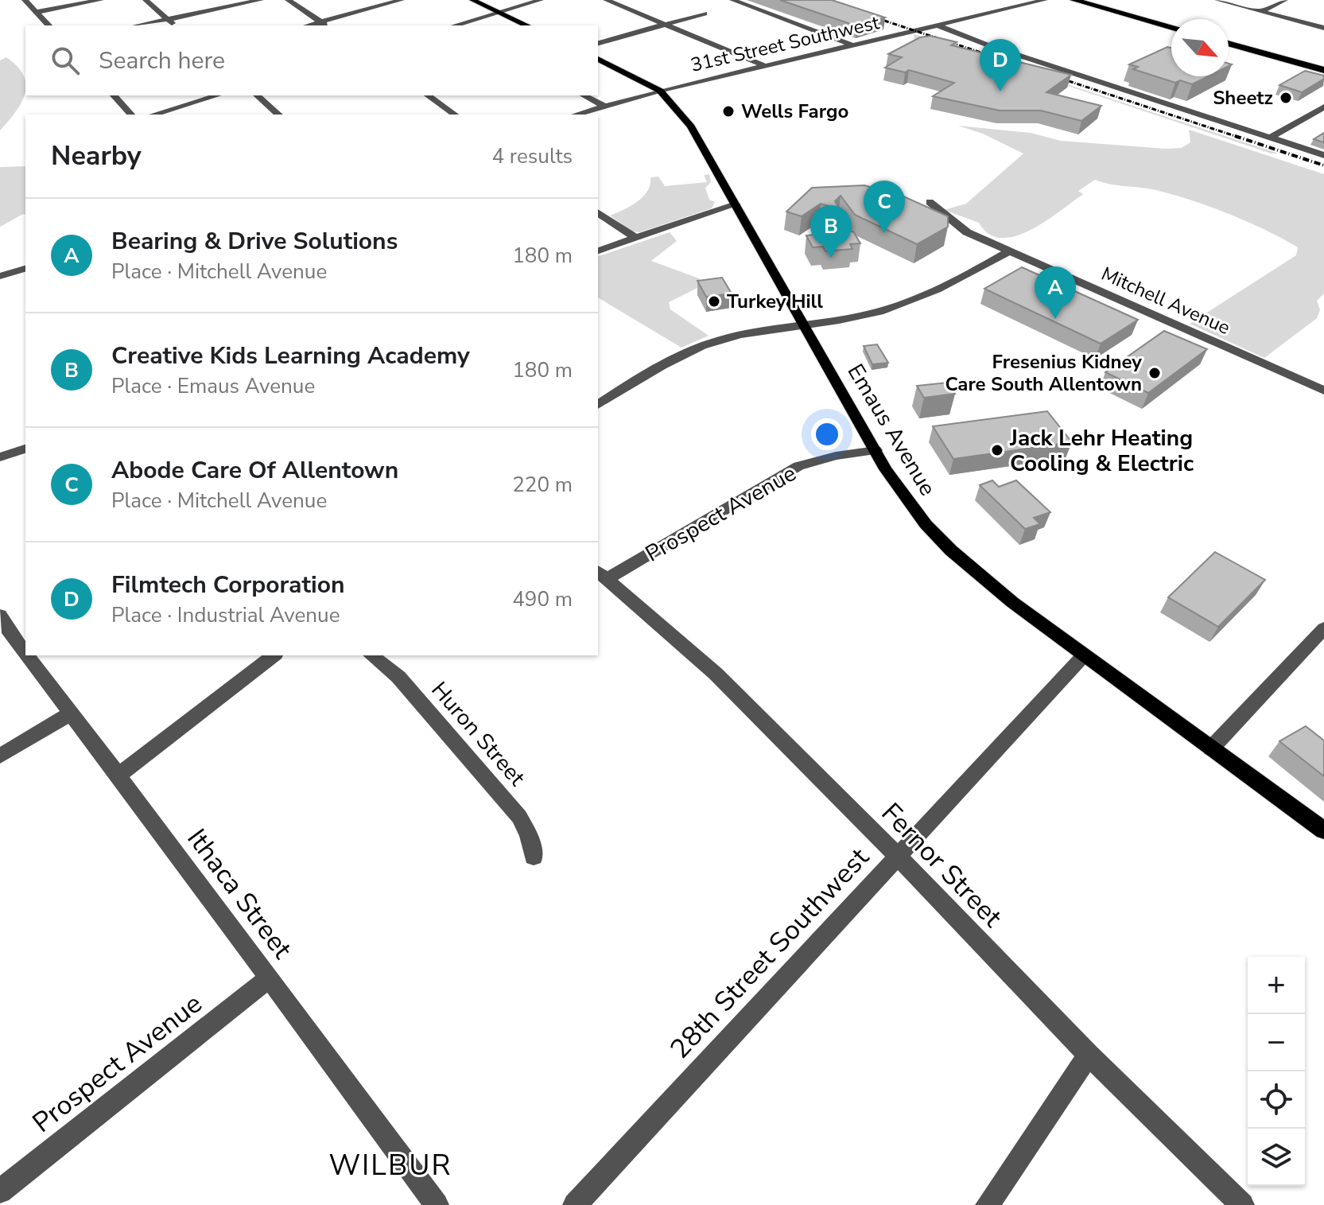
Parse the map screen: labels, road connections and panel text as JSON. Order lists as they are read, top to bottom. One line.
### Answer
{"streets":{"main road":["Emaus Avenue"],"street":["31st Street Southwest","Mitchell Avenue","Prospect Avenue","Huron Street","Fernor Street","Ithaca Street","28th Street Southwest"]},"crossings":[["31st Street Southwest","Emaus Avenue"],["Emaus Avenue","Prospect Avenue"],["Emaus Avenue","28th Street Southwest"],["Prospect Avenue","Fernor Street"],["Prospect Avenue","Ithaca Street"],["Fernor Street","28th Street Southwest"]],"districts":["WILBUR"],"places":["Sheetz","Wells Fargo","Turkey Hill","Fresenius Kidney Care South Allentown","Jack Lehr Heating Cooling & Electric"],"north":"bottom right","page":{"search":"Search here","pins":["D","C","B","A"],"heading":["Nearby","4 results"],"list":[{"mark":"A","name":"Bearing & Drive Solutions","note":"Place · Mitchell Avenue","value":"180 m"},{"mark":"B","name":"Creative Kids Learning Academy","note":"Place · Emaus Avenue","value":"180 m"},{"mark":"C","name":"Abode Care Of Allentown","note":"Place · Mitchell Avenue","value":"220 m"},{"mark":"D","name":"Filmtech Corporation","note":"Place · Industrial Avenue","value":"490 m"}],"map_buttons":["+","−"]}}
